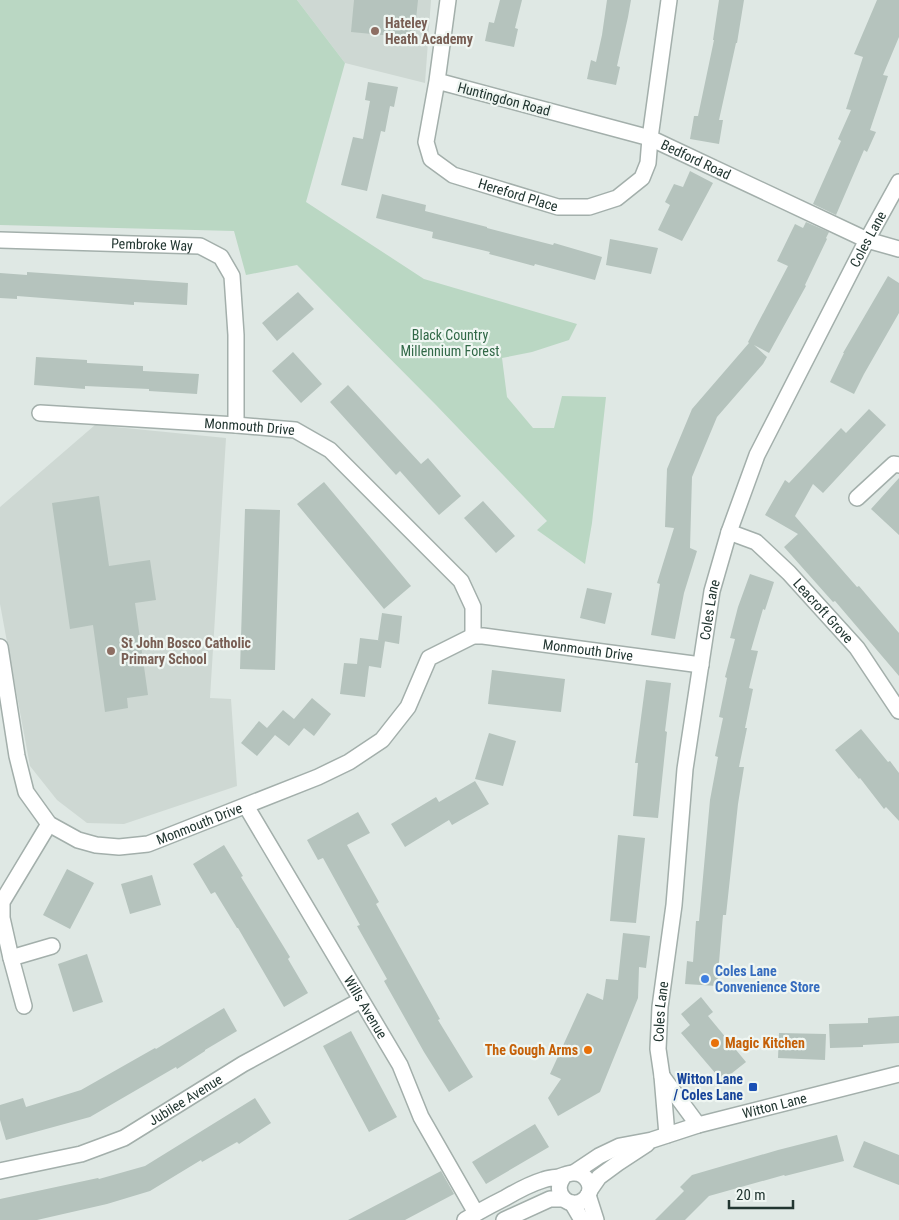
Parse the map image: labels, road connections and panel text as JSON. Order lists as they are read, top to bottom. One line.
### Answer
{"streets":{"street":["Huntingdon Road","Bedford Road","Hereford Place","Coles Lane","Pembroke Way","Monmouth Drive","Leacroft Grove","Wills Avenue","Jubilee Avenue","Witton Lane"]},"crossings":[["Huntingdon Road","Bedford Road"],["Huntingdon Road","Hereford Place"],["Bedford Road","Hereford Place"],["Bedford Road","Coles Lane"],["Coles Lane","Monmouth Drive"],["Coles Lane","Leacroft Grove"],["Coles Lane","Witton Lane"],["Pembroke Way","Monmouth Drive"],["Monmouth Drive","Wills Avenue"],["Wills Avenue","Jubilee Avenue"],["Wills Avenue","Witton Lane"]],"parks":["Black Country Millennium Forest"],"places":{"other":["Hateley Heath Academy","St John Bosco Catholic Primary School","Coles Lane Convenience Store","Magic Kitchen","The Gough Arms"],"transit":["Witton Lane / Coles Lane"]},"scale_bar":"20 m"}
